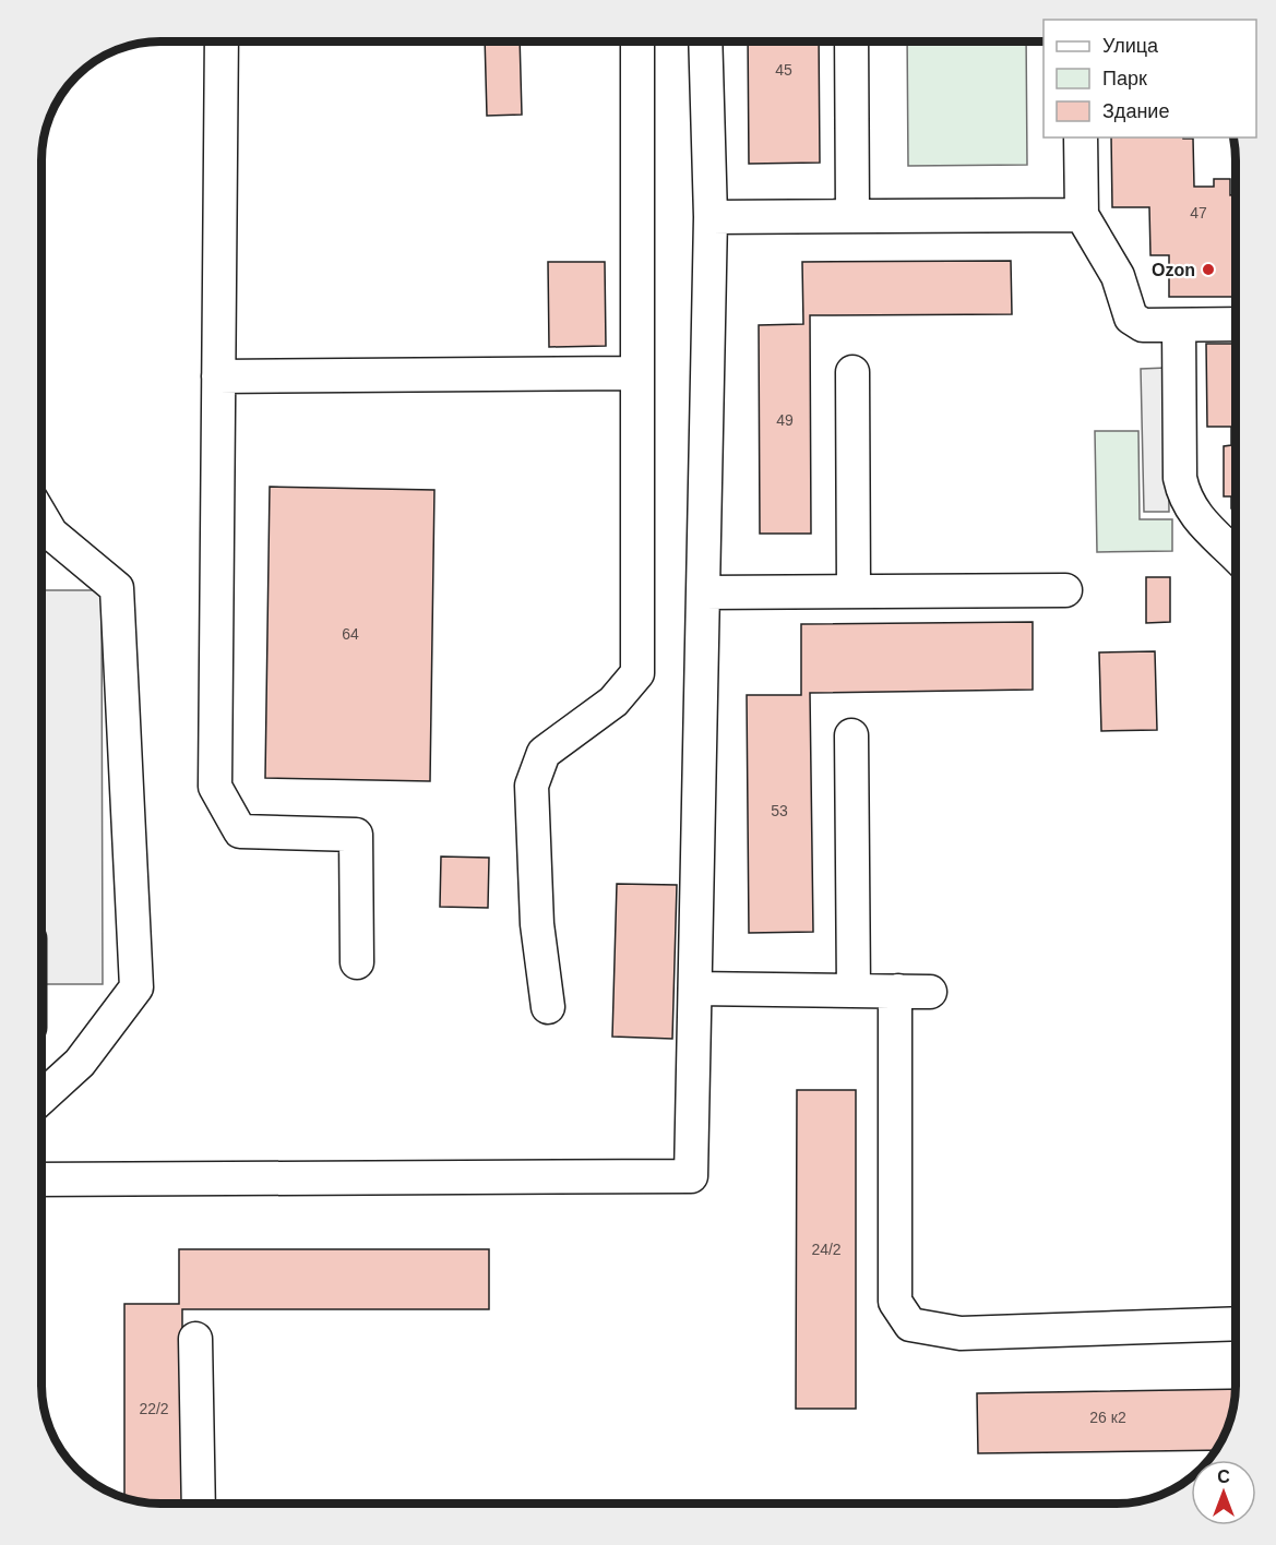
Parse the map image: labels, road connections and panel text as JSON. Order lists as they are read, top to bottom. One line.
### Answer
{"places":["Ozon"],"house_numbers":["45","47","49","64","53","24/2","22/2","26 к2"],"legend":["Улица","Парк","Здание"],"north":"top"}
